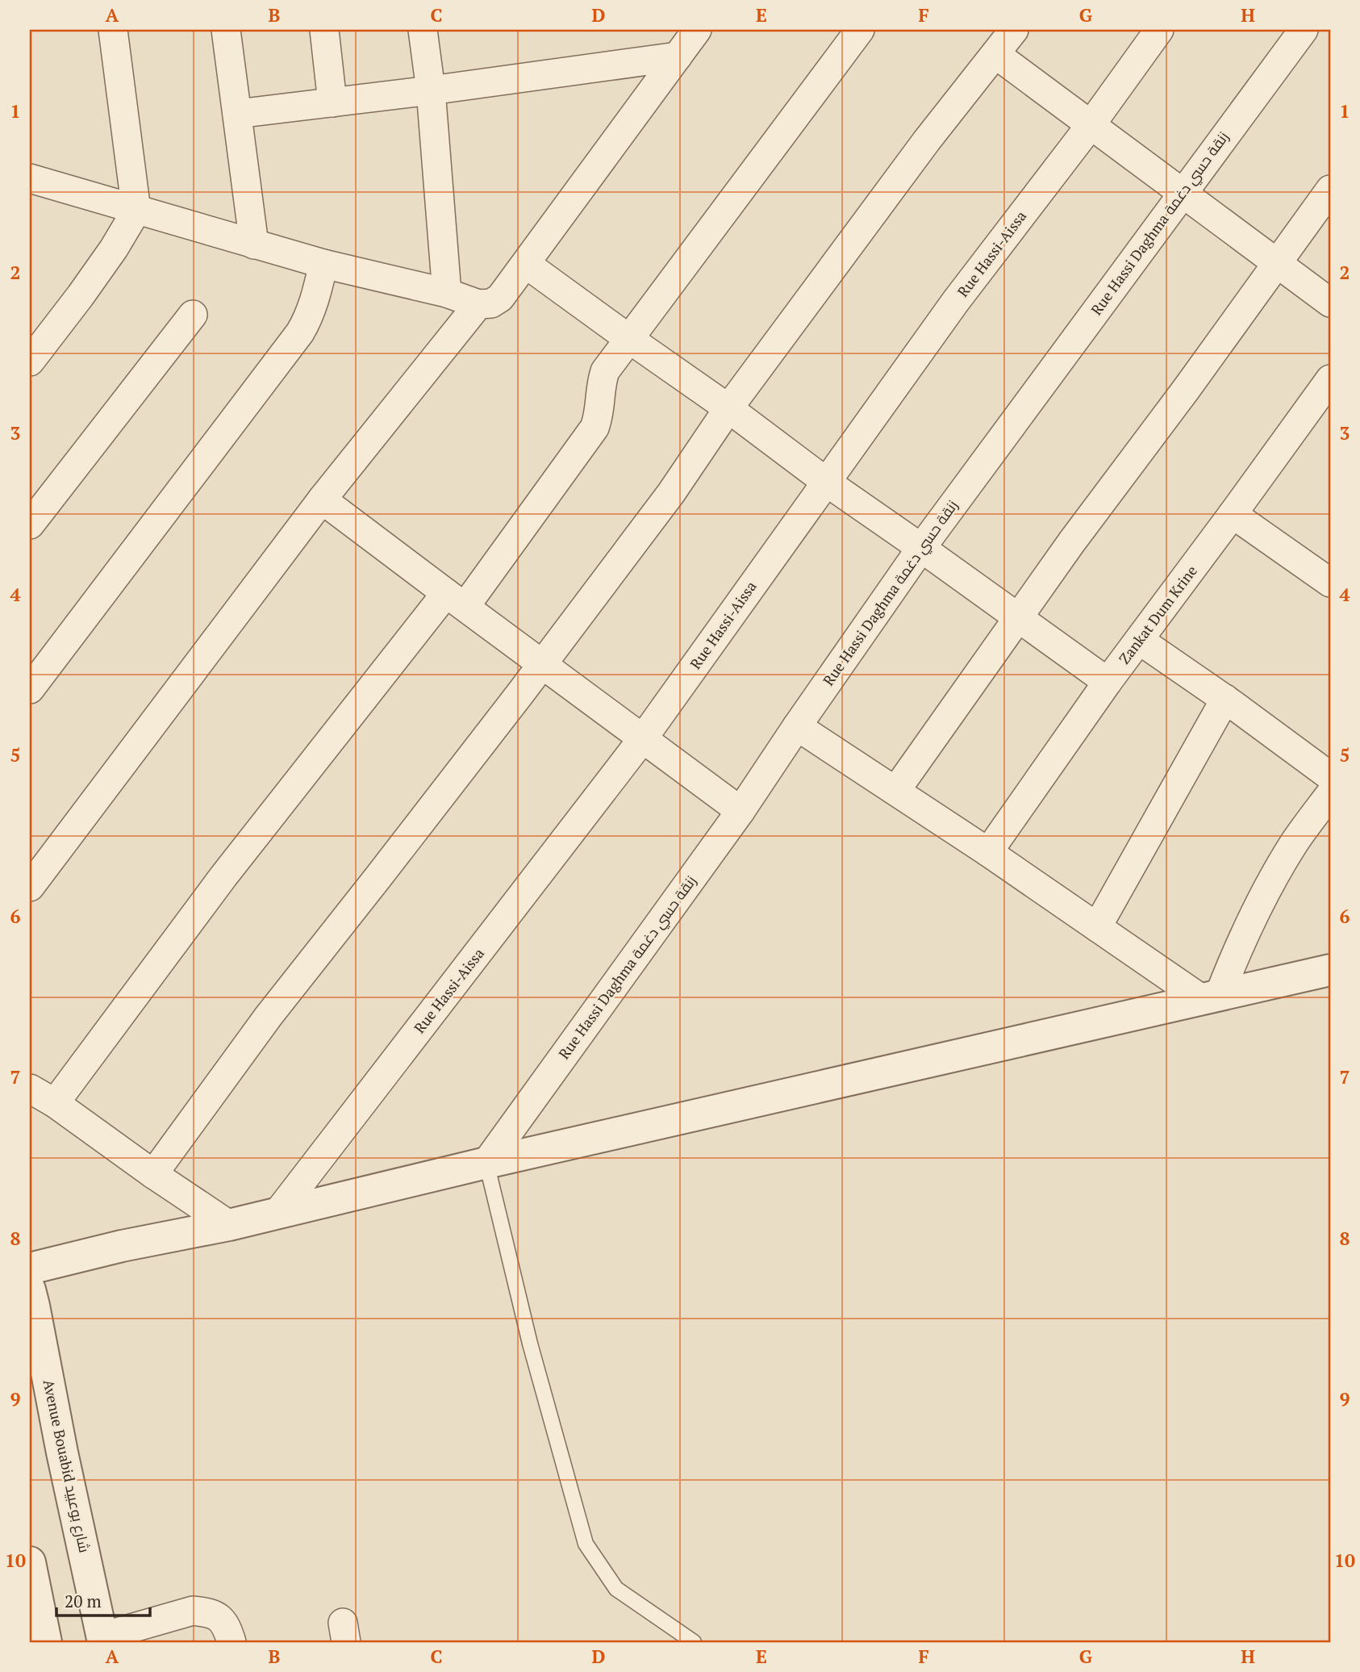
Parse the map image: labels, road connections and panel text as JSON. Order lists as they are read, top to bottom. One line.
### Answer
{"streets":{"street":["Rue Hassi Daghma زنقة حسي دغمة","Rue Hassi-Aissa","Zankat Dum Krine","Avenue Bouabid شارع بوعبيد"]},"scale_bar":"20 m","grid":{"columns":["A","B","C","D","E","F","G","H"],"rows":["1","2","3","4","5","6","7","8","9","10"]}}
